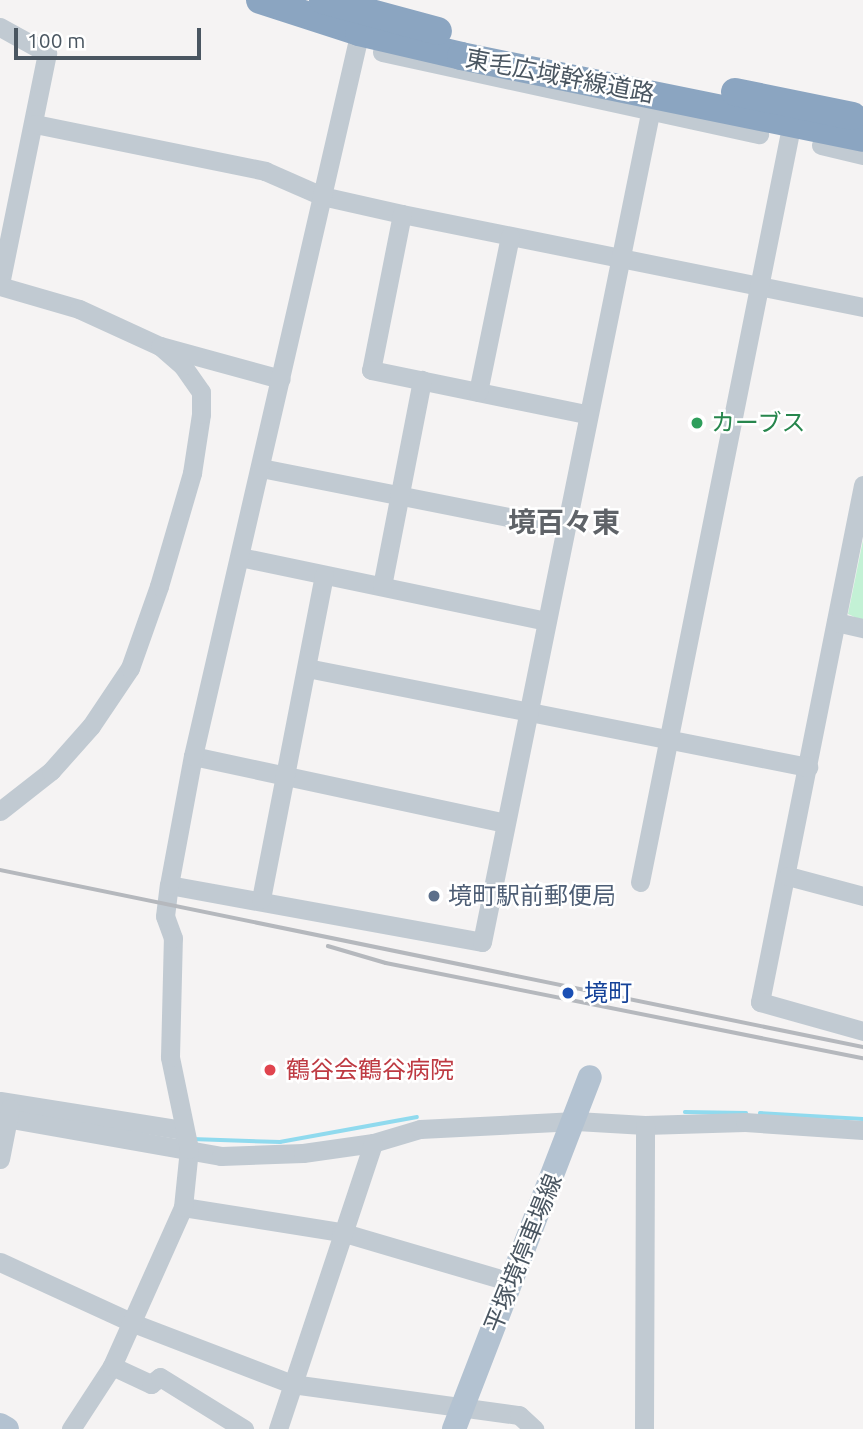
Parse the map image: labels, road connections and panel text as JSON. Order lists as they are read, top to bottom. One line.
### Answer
{"streets":{"highway":["東毛広域幹線道路"],"main road":["平塚境停車場線"]},"districts":["境百々東"],"places":["カーブス","境町駅前郵便局","境町","鶴谷会鶴谷病院"],"scale_bar":"100 m"}
